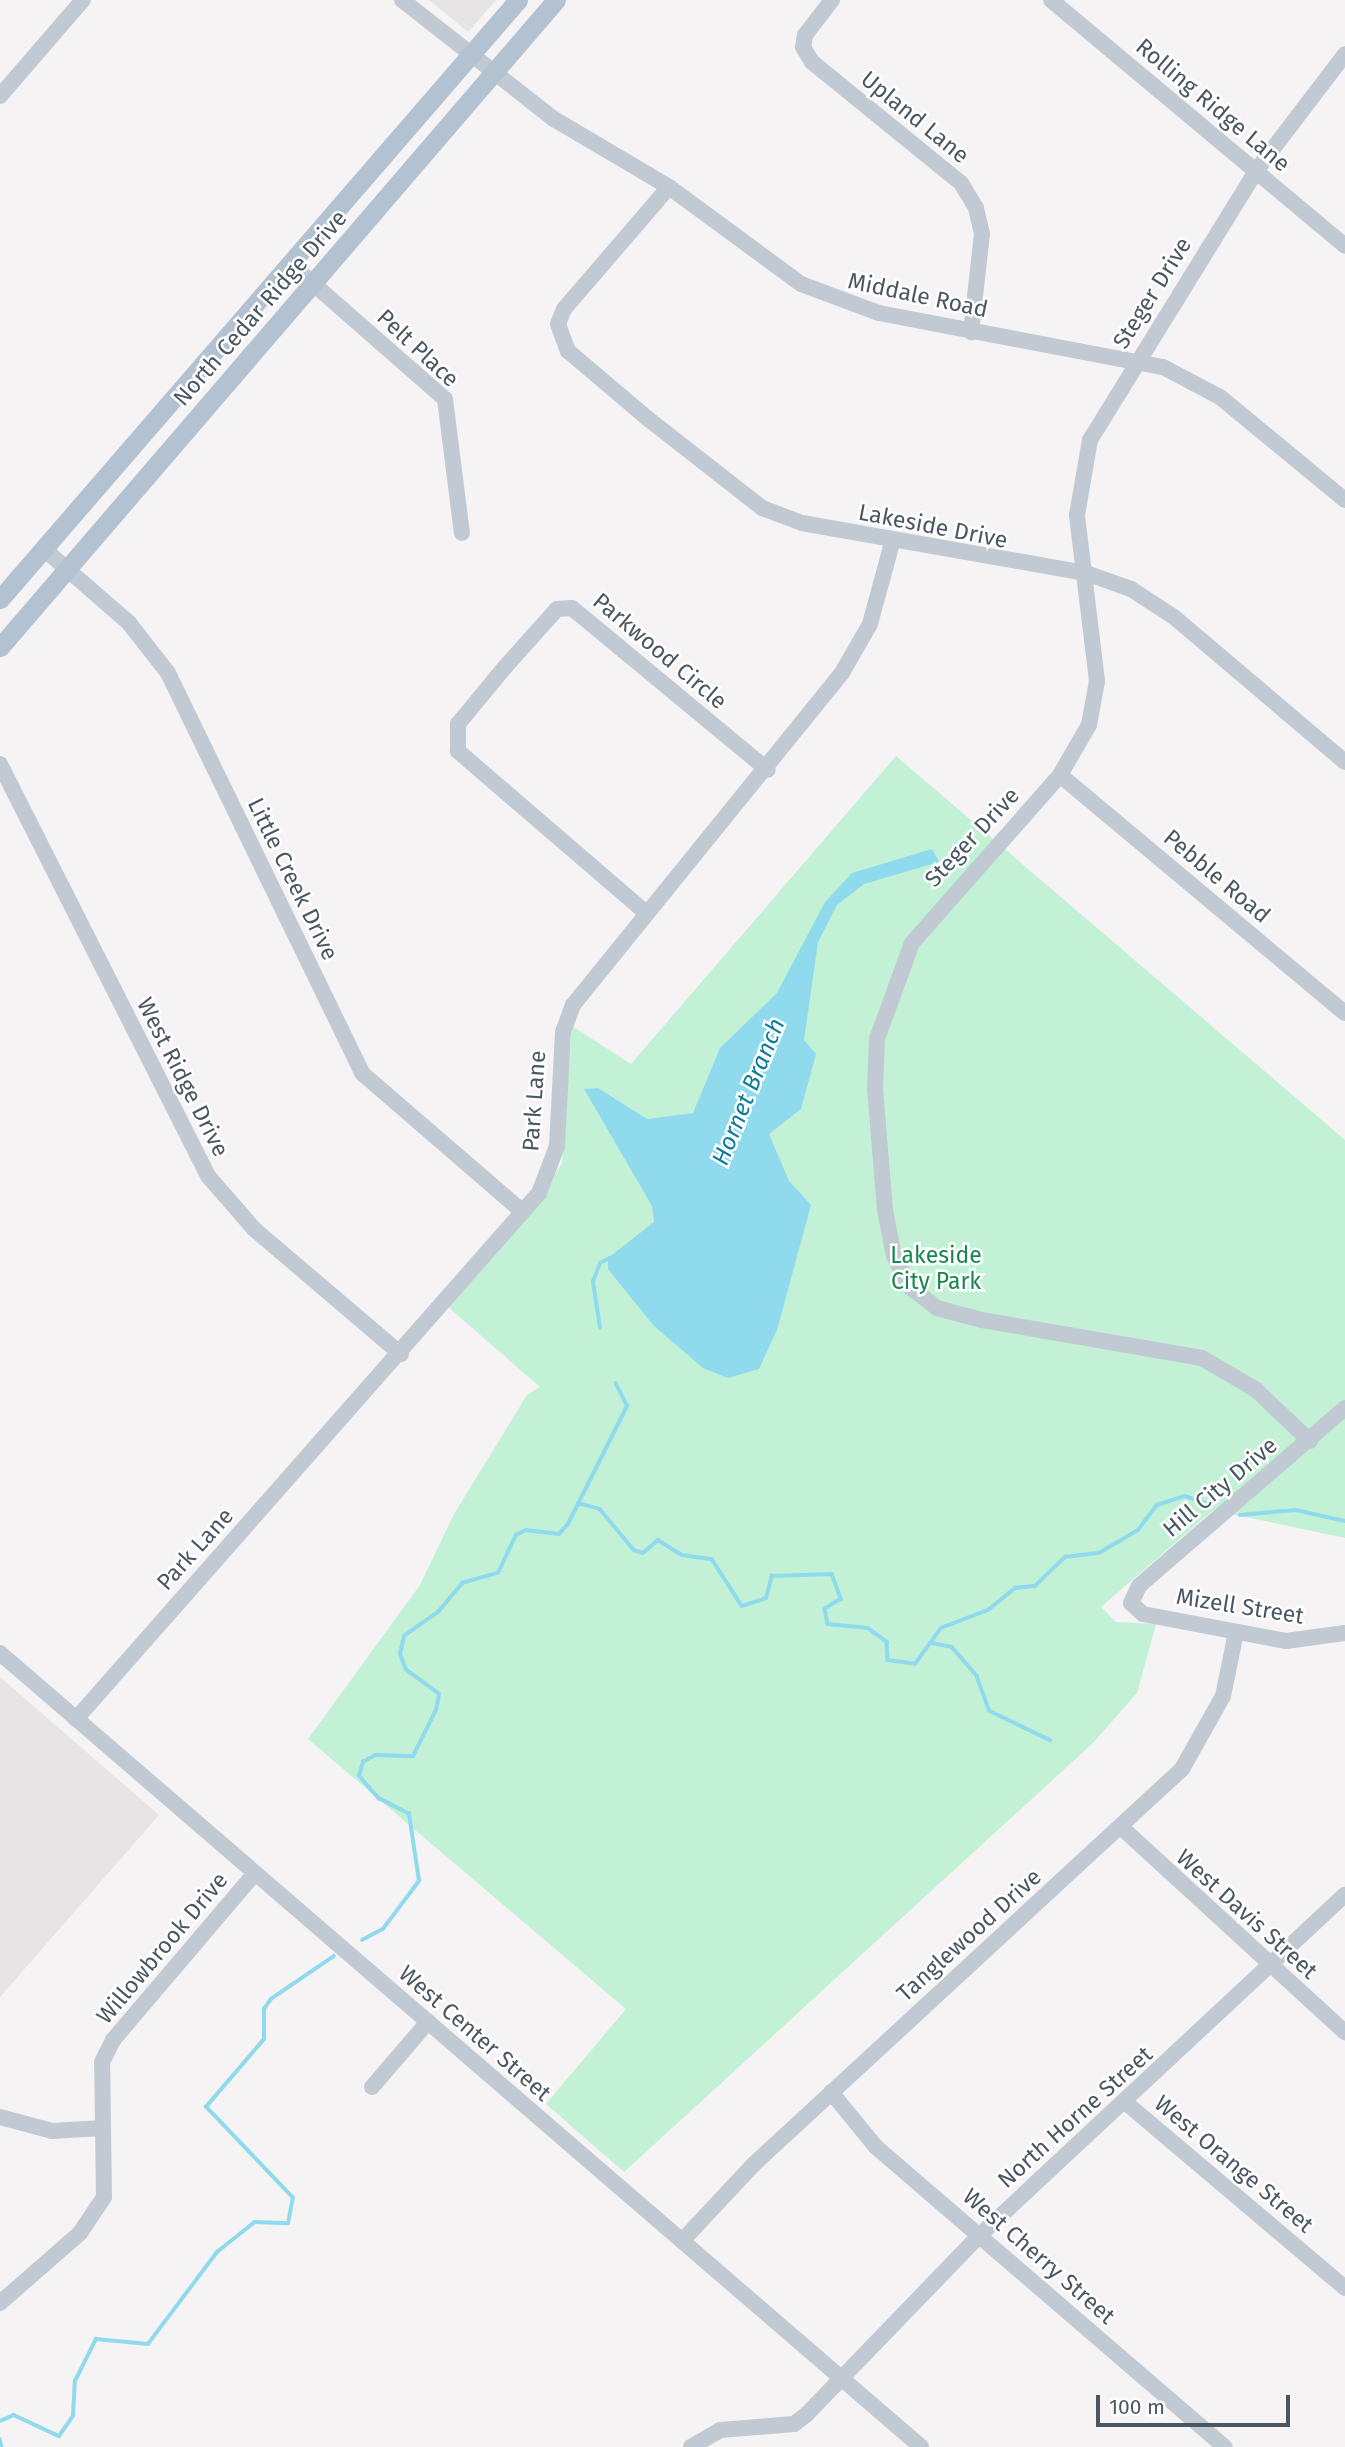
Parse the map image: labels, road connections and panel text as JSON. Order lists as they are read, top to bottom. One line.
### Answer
{"streets":{"main road":["North Cedar Ridge Drive"],"street":["Rolling Ridge Lane","Upland Lane","Steger Drive","Middale Road","Pelt Place","Lakeside Drive","Parkwood Circle","Pebble Road","Little Creek Drive","West Ridge Drive","Park Lane","Hill City Drive","Mizell Street","West Davis Street","Tanglewood Drive","Willowbrook Drive","West Center Street","North Horne Street","West Orange Street","West Cherry Street"]},"crossings":[["Rolling Ridge Lane","Steger Drive"],["Upland Lane","Middale Road"],["Steger Drive","Middale Road"],["Steger Drive","Lakeside Drive"],["Steger Drive","Pebble Road"],["Steger Drive","Hill City Drive"],["Middale Road","North Cedar Ridge Drive"],["Middale Road","Lakeside Drive"],["North Cedar Ridge Drive","Pelt Place"],["North Cedar Ridge Drive","Little Creek Drive"],["Lakeside Drive","Park Lane"],["Parkwood Circle","Park Lane"],["Little Creek Drive","Park Lane"],["West Ridge Drive","Park Lane"],["Park Lane","West Center Street"],["Hill City Drive","Mizell Street"],["Mizell Street","Tanglewood Drive"],["West Davis Street","Tanglewood Drive"],["West Davis Street","North Horne Street"],["Tanglewood Drive","West Center Street"],["Tanglewood Drive","West Cherry Street"],["Willowbrook Drive","West Center Street"],["West Center Street","North Horne Street"],["North Horne Street","West Orange Street"],["North Horne Street","West Cherry Street"]],"water":["Hornet Branch"],"parks":["Lakeside City Park"],"scale_bar":"100 m"}
